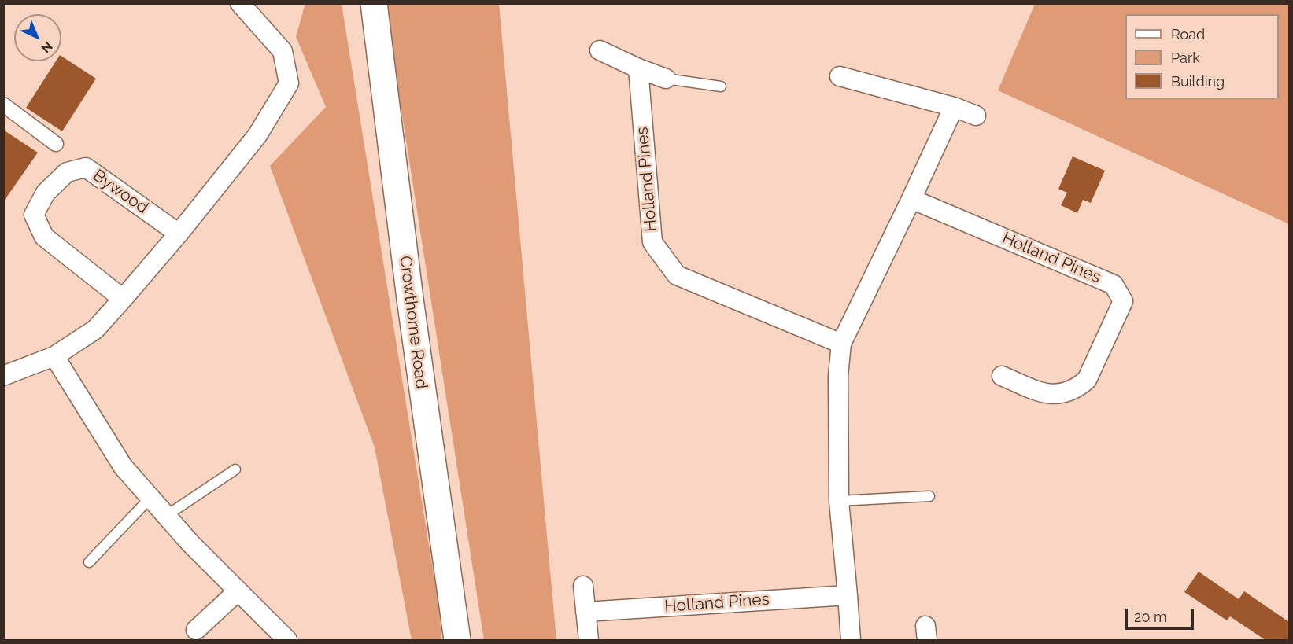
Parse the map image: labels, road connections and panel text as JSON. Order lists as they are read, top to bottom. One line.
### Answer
{"streets":{"main road":["Crowthorne Road"],"street":["Holland Pines","Bywood"]},"legend":["Road","Park","Building"],"scale_bar":"20 m","north":"bottom right"}
